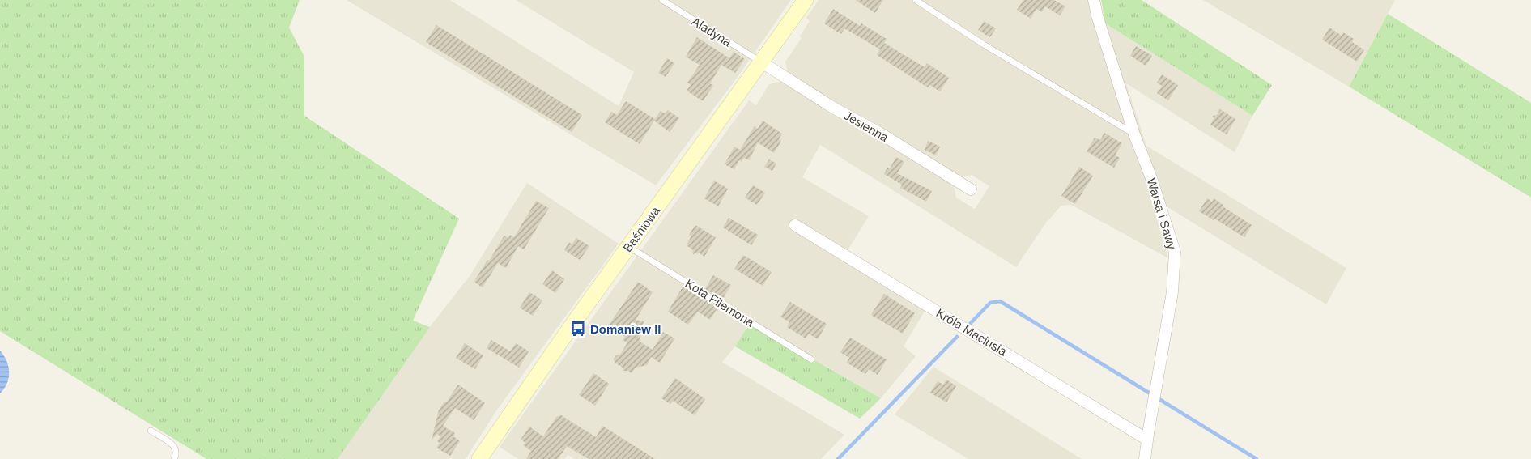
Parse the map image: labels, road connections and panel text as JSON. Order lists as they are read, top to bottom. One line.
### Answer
{"streets":{"main road":["Baśniowa"],"street":["Jesienna","Warsa i Sawy","Króla Maciusia"],"lane":["Aladyna","Kota Filemona"]},"crossings":[["Aladyna","Jesienna"],["Aladyna","Baśniowa"],["Jesienna","Baśniowa"],["Warsa i Sawy","Króla Maciusia"],["Baśniowa","Kota Filemona"]],"places":{"bus stop":["Domaniew II"]}}
